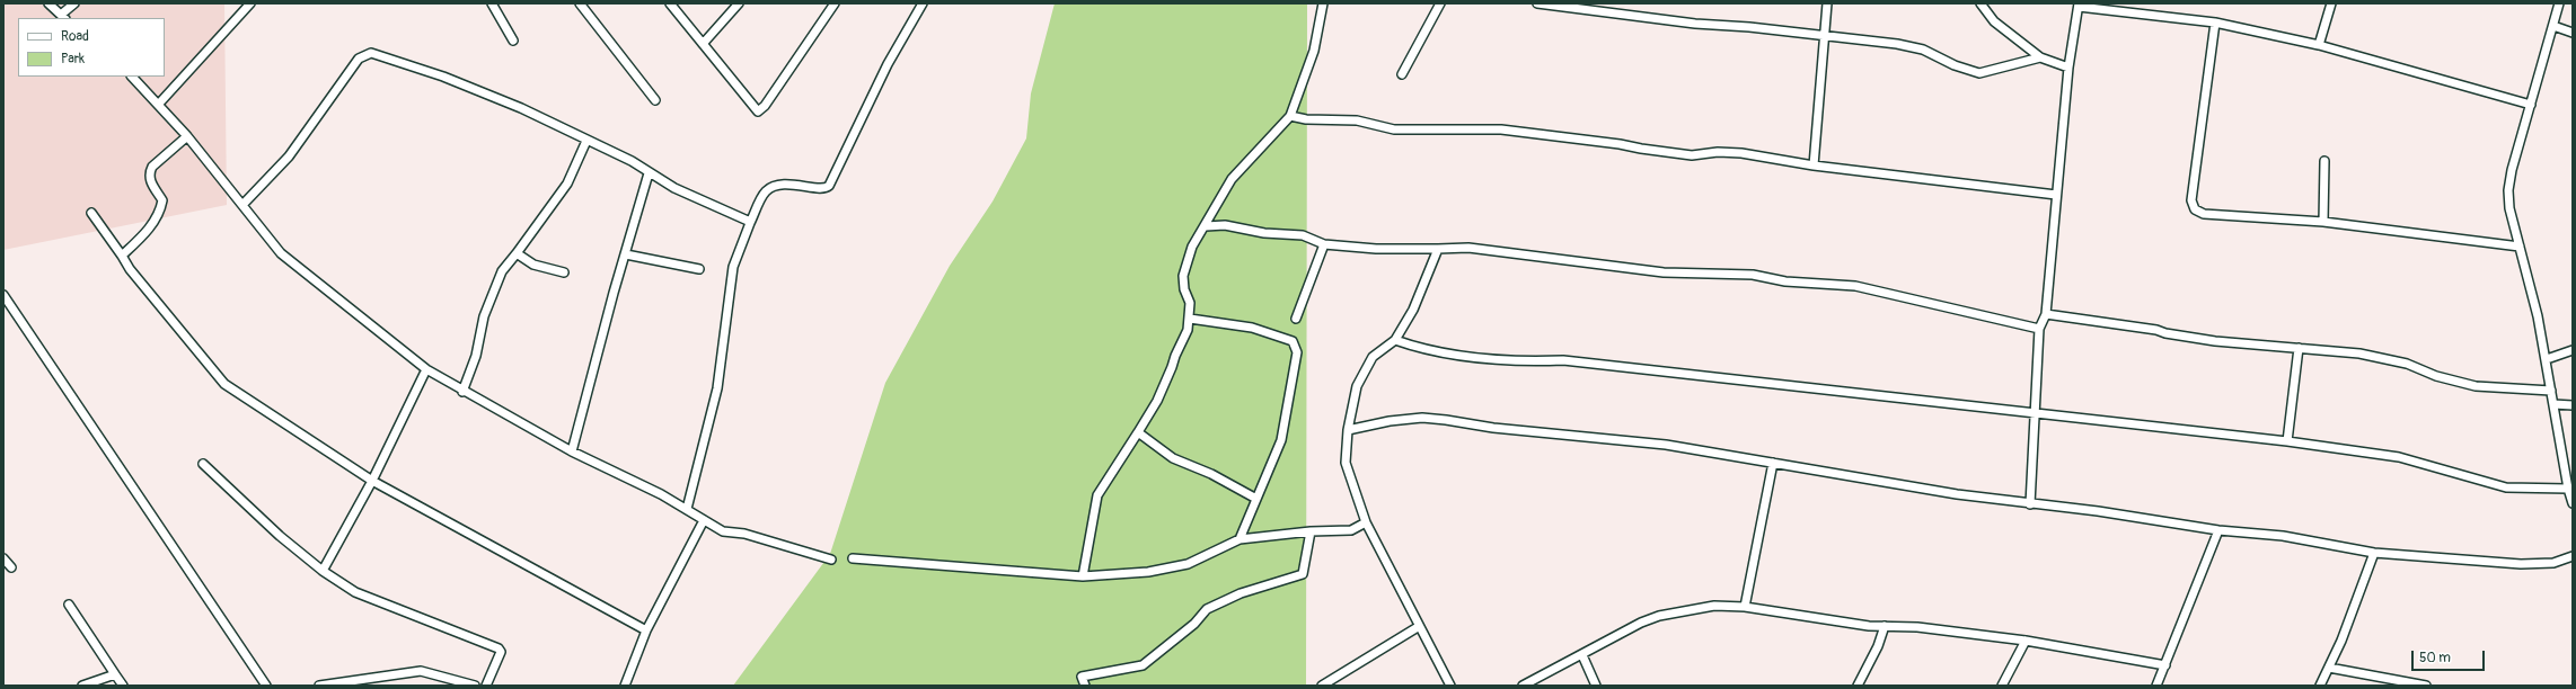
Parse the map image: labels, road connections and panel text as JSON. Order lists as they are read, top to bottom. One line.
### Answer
{"legend":["Road","Park"],"scale_bar":"50 m"}
